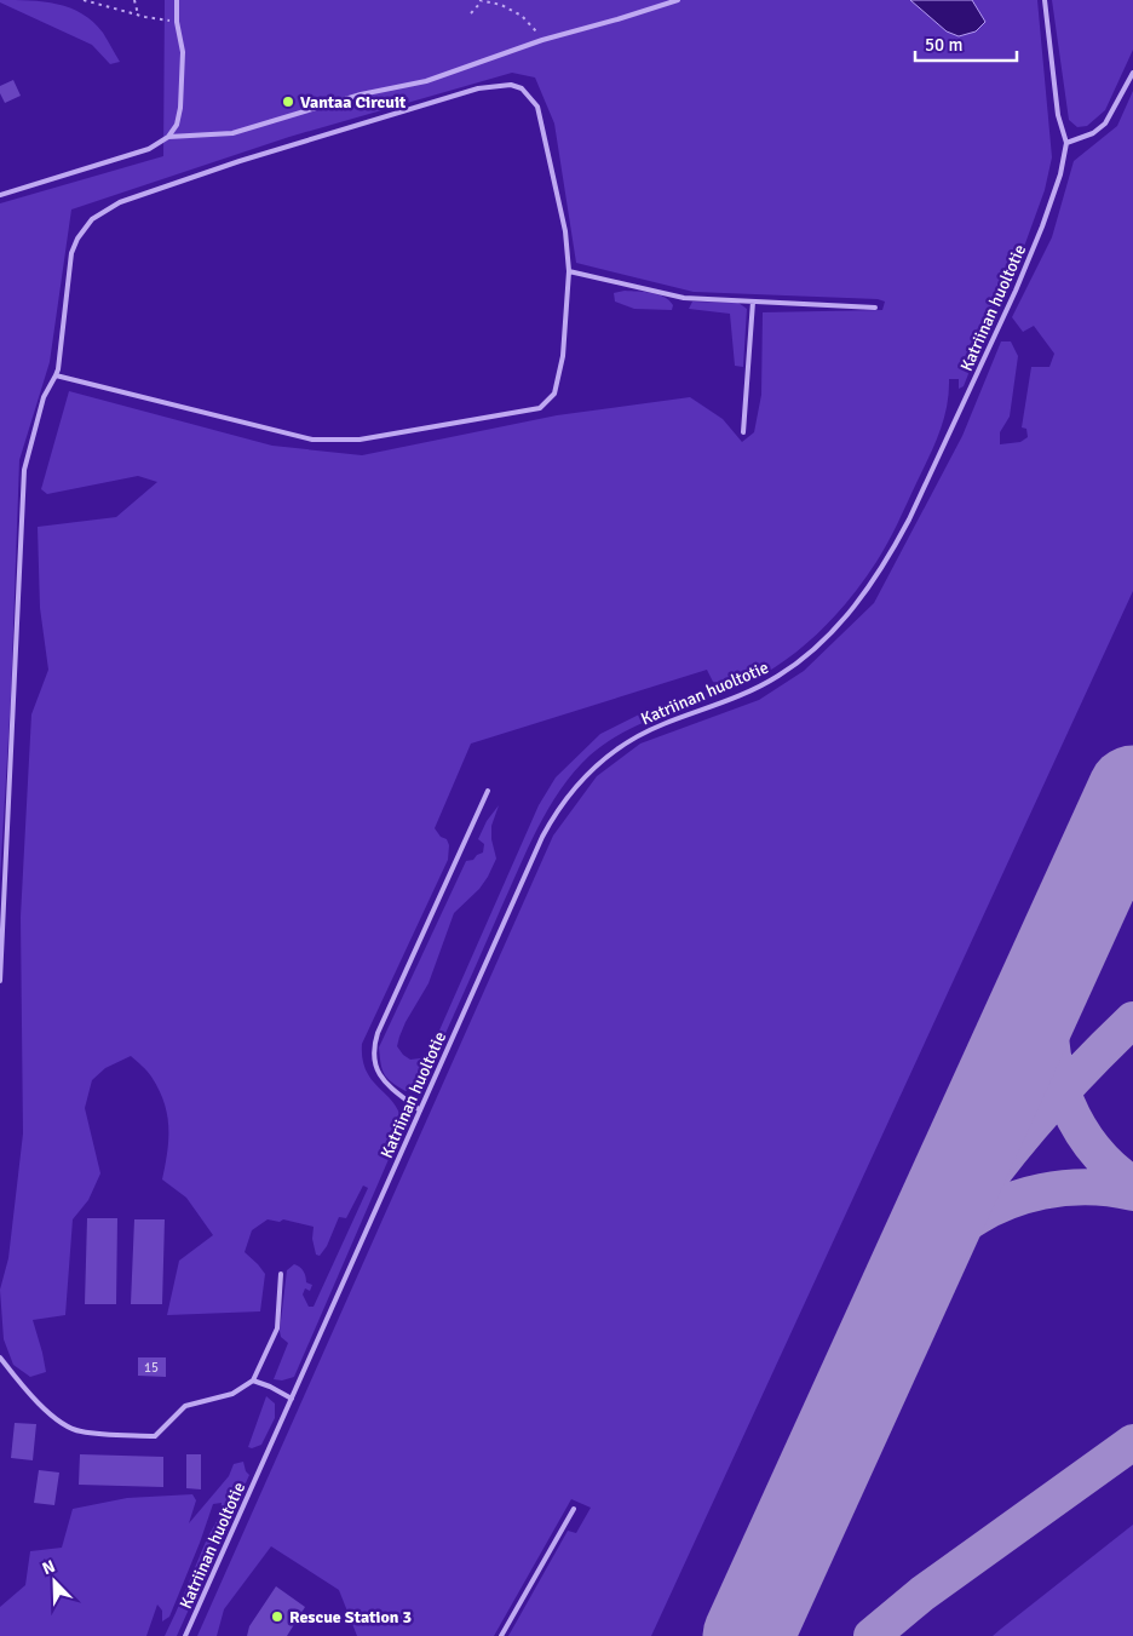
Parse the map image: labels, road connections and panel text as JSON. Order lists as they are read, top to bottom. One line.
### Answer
{"streets":{"lane":["Katriinan huoltotie"]},"places":["Vantaa Circuit","Rescue Station 3"],"house_numbers":["15"],"scale_bar":"50 m","north":"top left"}
